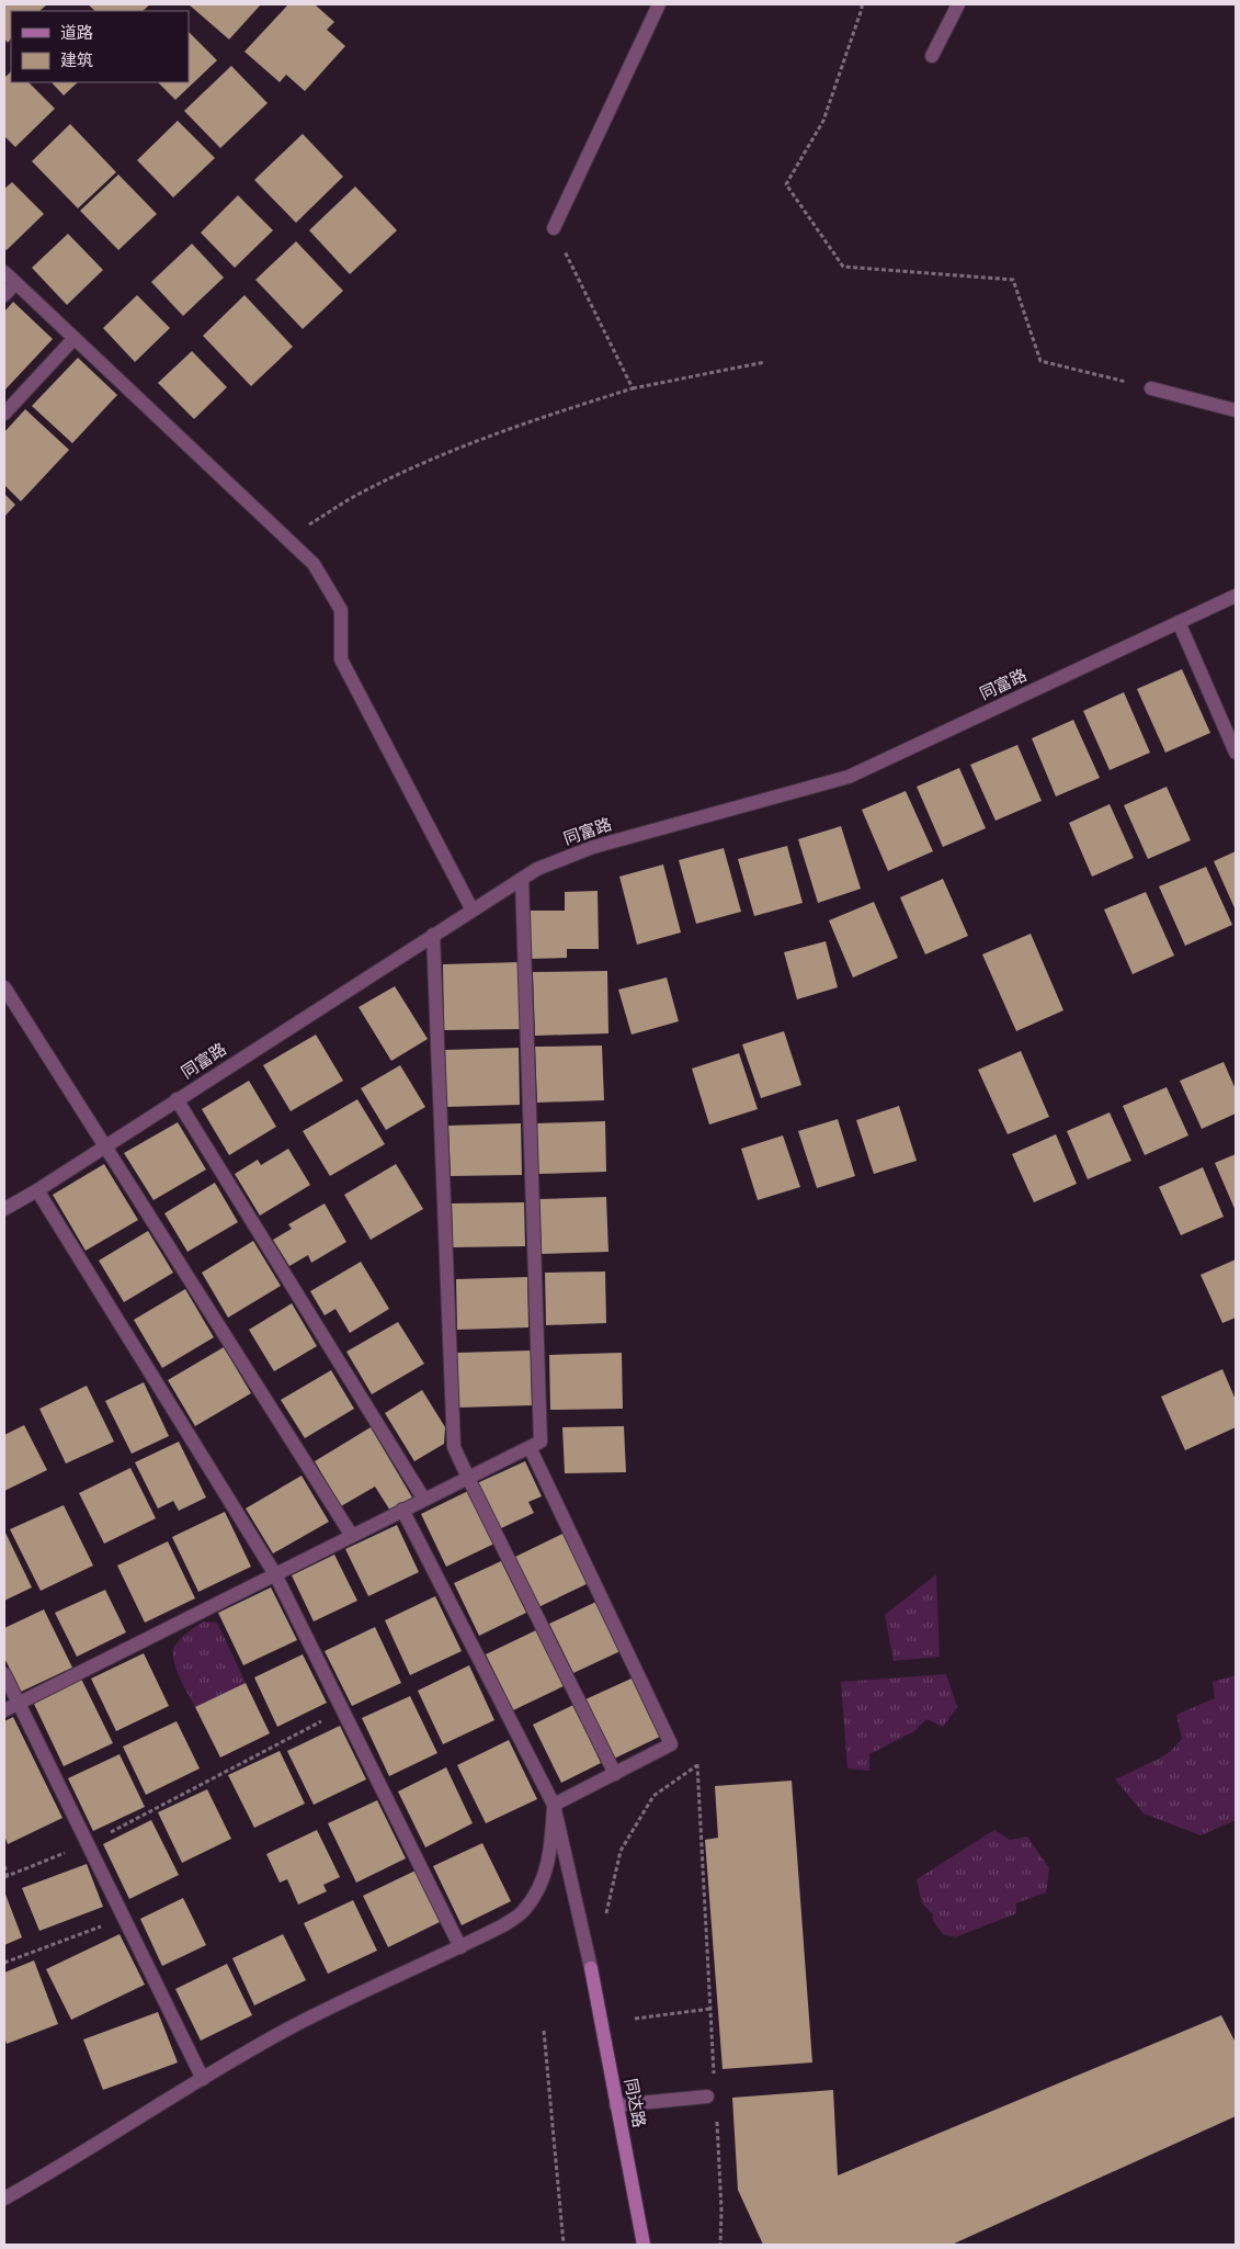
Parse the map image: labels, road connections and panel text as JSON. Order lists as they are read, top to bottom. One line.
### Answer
{"streets":{"street":["同富路","同达路"]},"legend":["道路","建筑"]}
